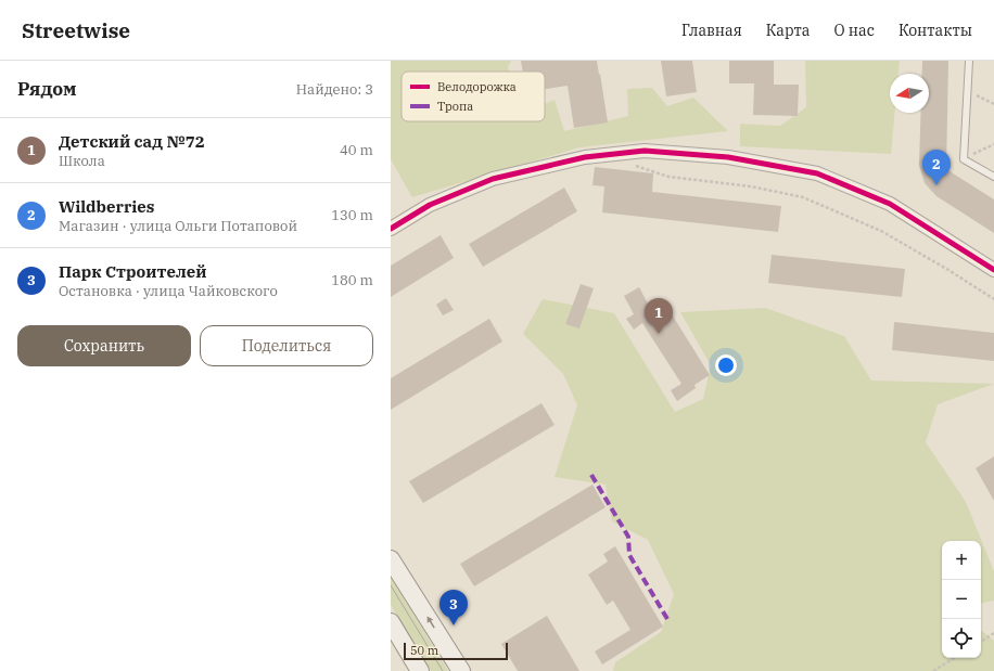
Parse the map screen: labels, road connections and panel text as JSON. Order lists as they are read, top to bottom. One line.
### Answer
{"legend":["Велодорожка","Тропа"],"scale_bar":"50 m","north":"left","page":{"header":"Streetwise","nav":["Главная","Карта","О нас","Контакты"],"heading":["Рядом","Найдено: 3"],"list":[{"mark":"1","name":"Детский сад №72","note":"Школа","value":"40 m"},{"mark":"2","name":"Wildberries","note":"Магазин · улица Ольги Потаповой","value":"130 m"},{"mark":"3","name":"Парк Строителей","note":"Остановка · улица Чайковского","value":"180 m"}],"pins":["2","1","3"],"buttons":["Сохранить","Поделиться"],"map_buttons":["+","−"],"scale":"50 m"}}
